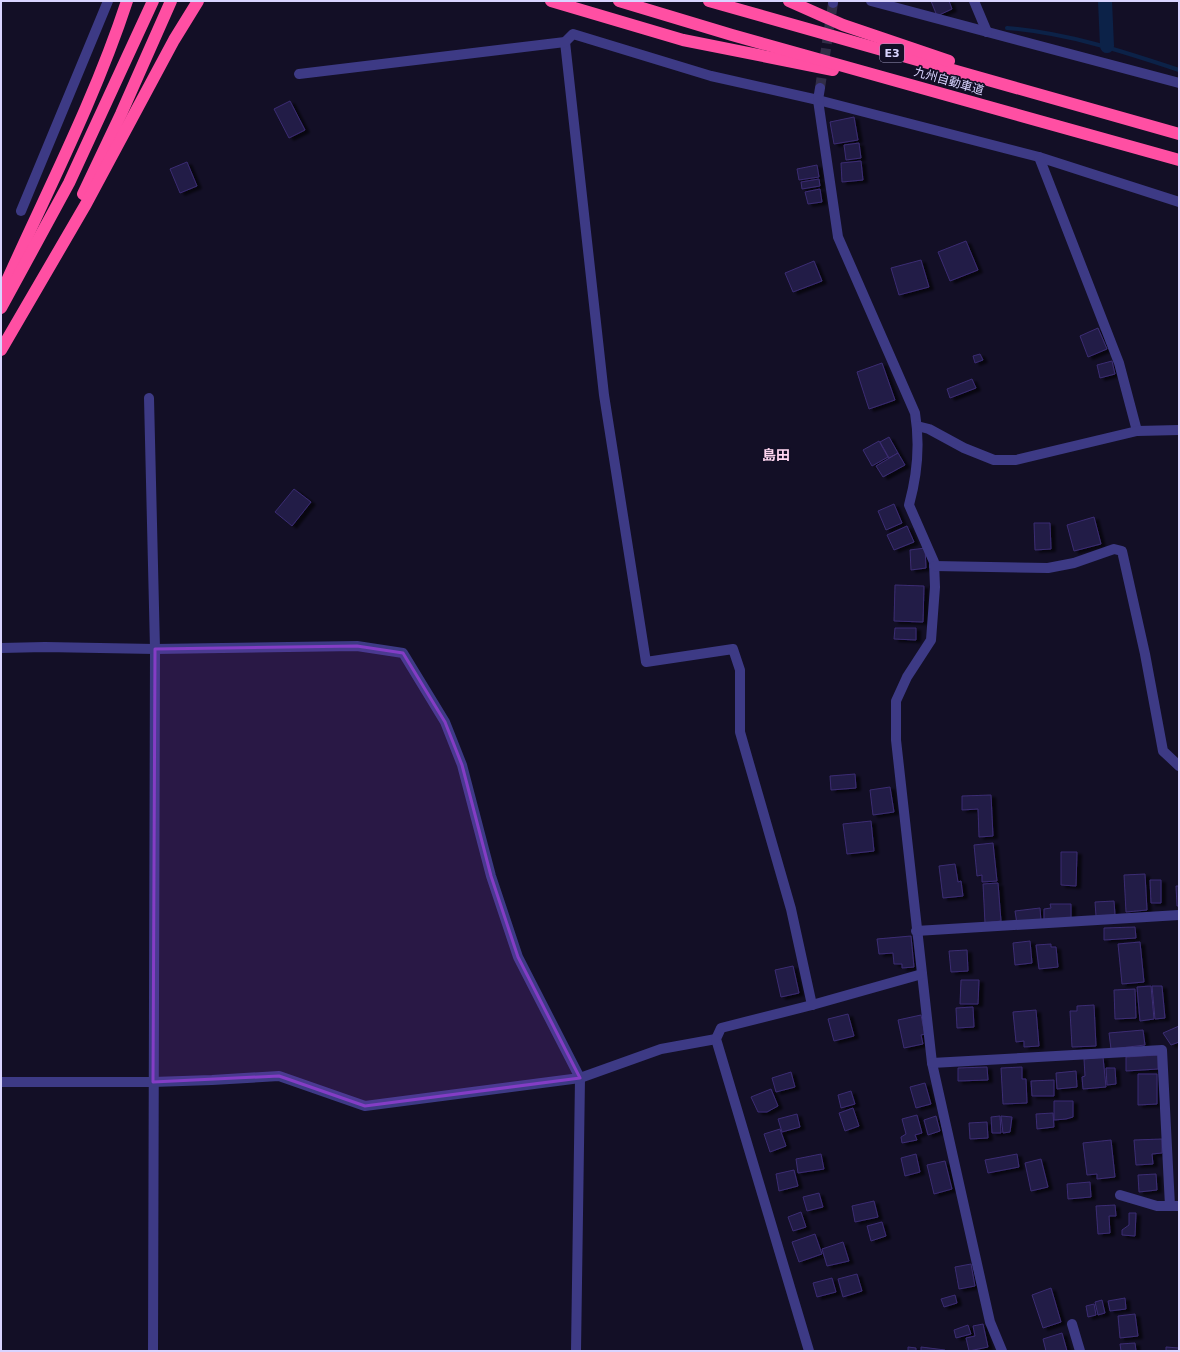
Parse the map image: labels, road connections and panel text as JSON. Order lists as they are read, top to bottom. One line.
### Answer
{"streets":{"highway":["E3","九州自動車道"]},"districts":["島田"]}
